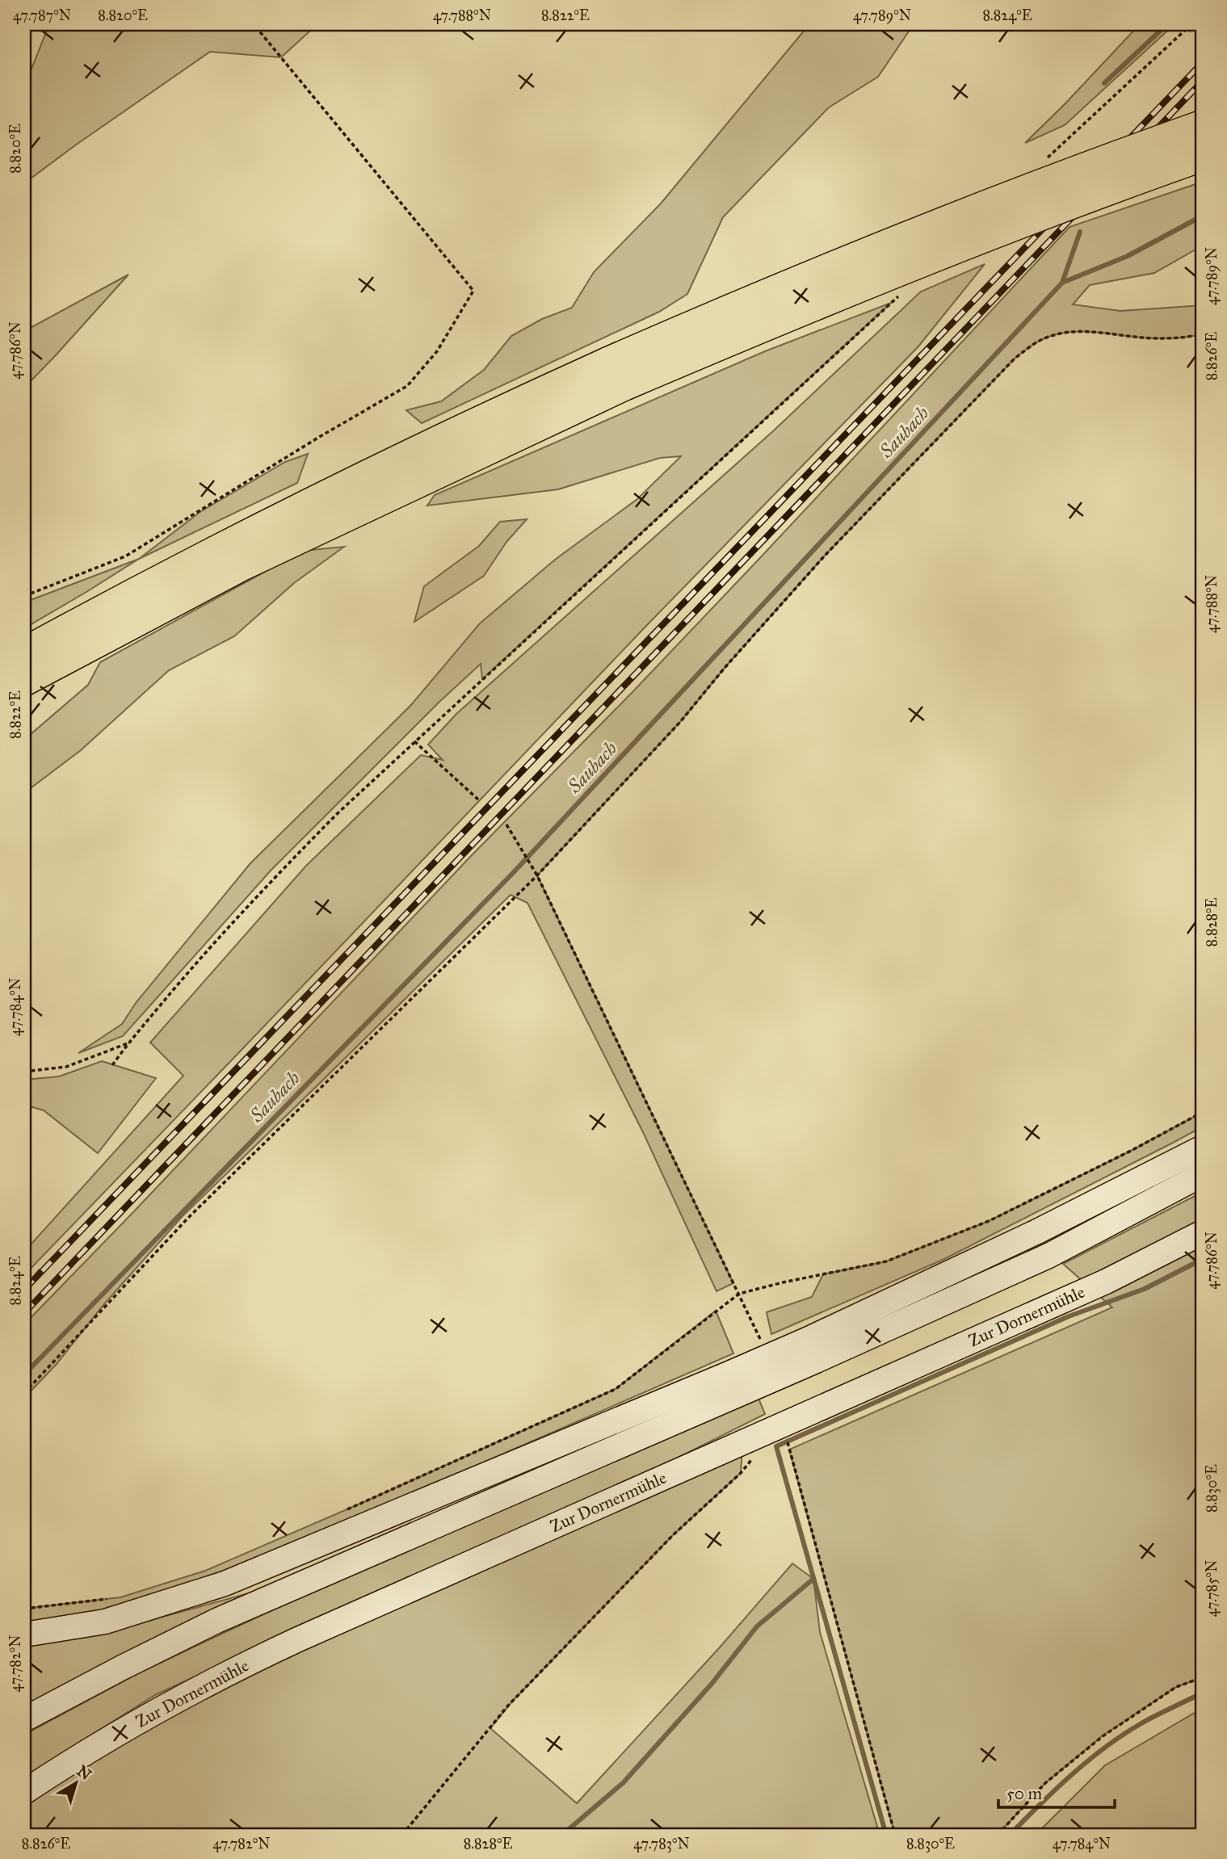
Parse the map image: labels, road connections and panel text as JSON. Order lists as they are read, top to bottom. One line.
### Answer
{"streets":{"main road":["Zur Dornermühle"]},"water":["Saubach"],"scale_bar":"50 m","north":"top right","coordinates":["47.787°N","8.820°E","47.788°N","8.822°E","47.789°N","8.824°E","47.786°N","8.826°E","8.828°E","47.784°N","8.830°E","47.785°N","47.782°N","47.783°N"]}
